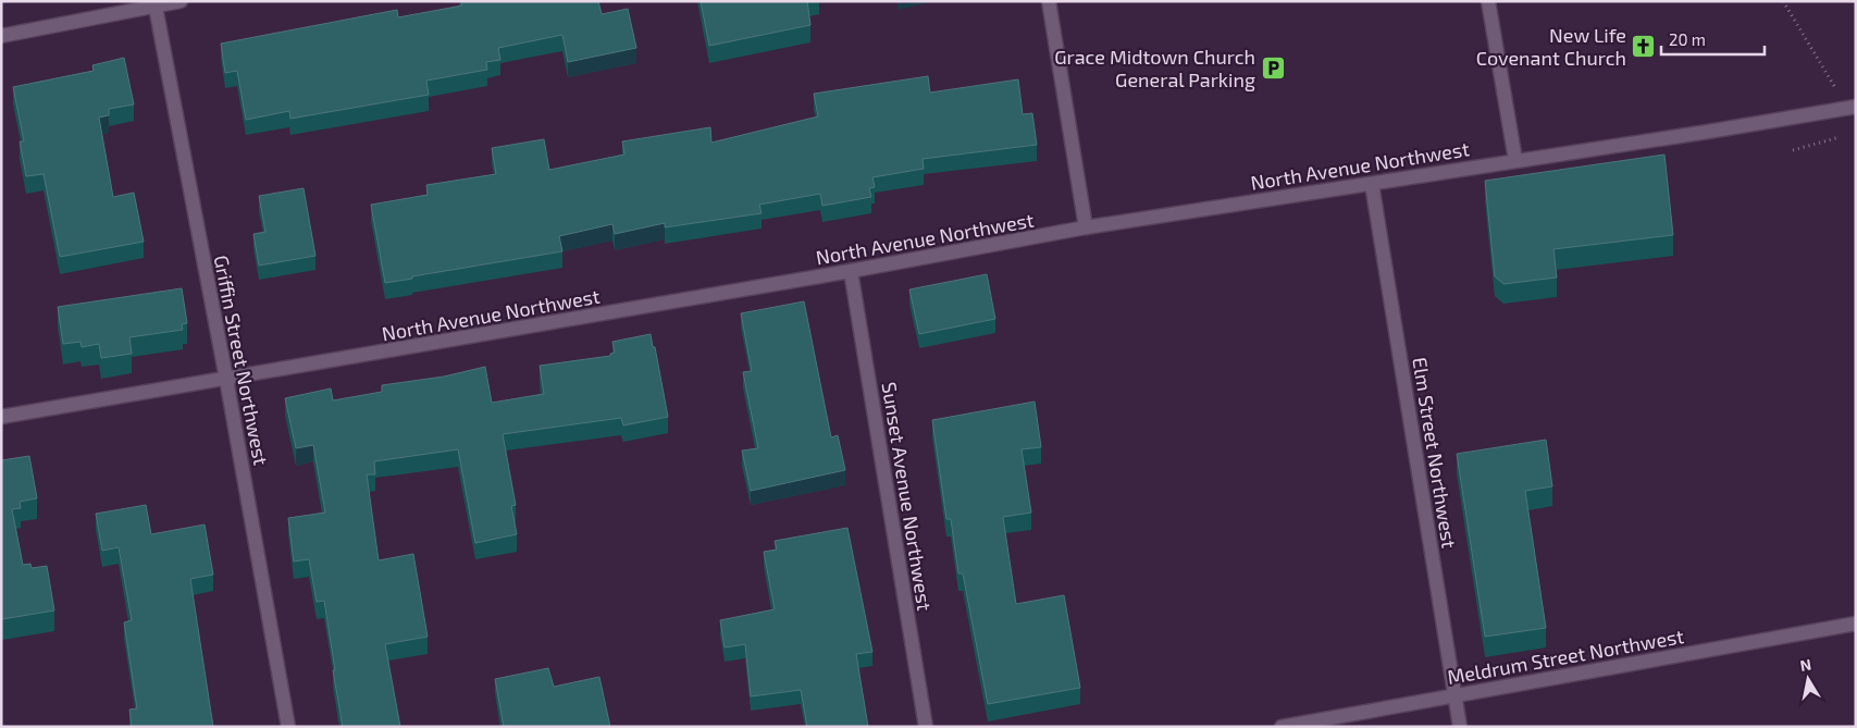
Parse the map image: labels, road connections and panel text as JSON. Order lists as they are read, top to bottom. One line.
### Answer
{"streets":{"street":["North Avenue Northwest","Griffin Street Northwest","Elm Street Northwest","Sunset Avenue Northwest","Meldrum Street Northwest"]},"crossings":[["North Avenue Northwest","Griffin Street Northwest"],["North Avenue Northwest","Elm Street Northwest"],["North Avenue Northwest","Sunset Avenue Northwest"],["Elm Street Northwest","Meldrum Street Northwest"]],"places":{"church":["New Life Covenant Church"],"parking":["Grace Midtown Church General Parking"]},"scale_bar":"20 m","north":"top"}
